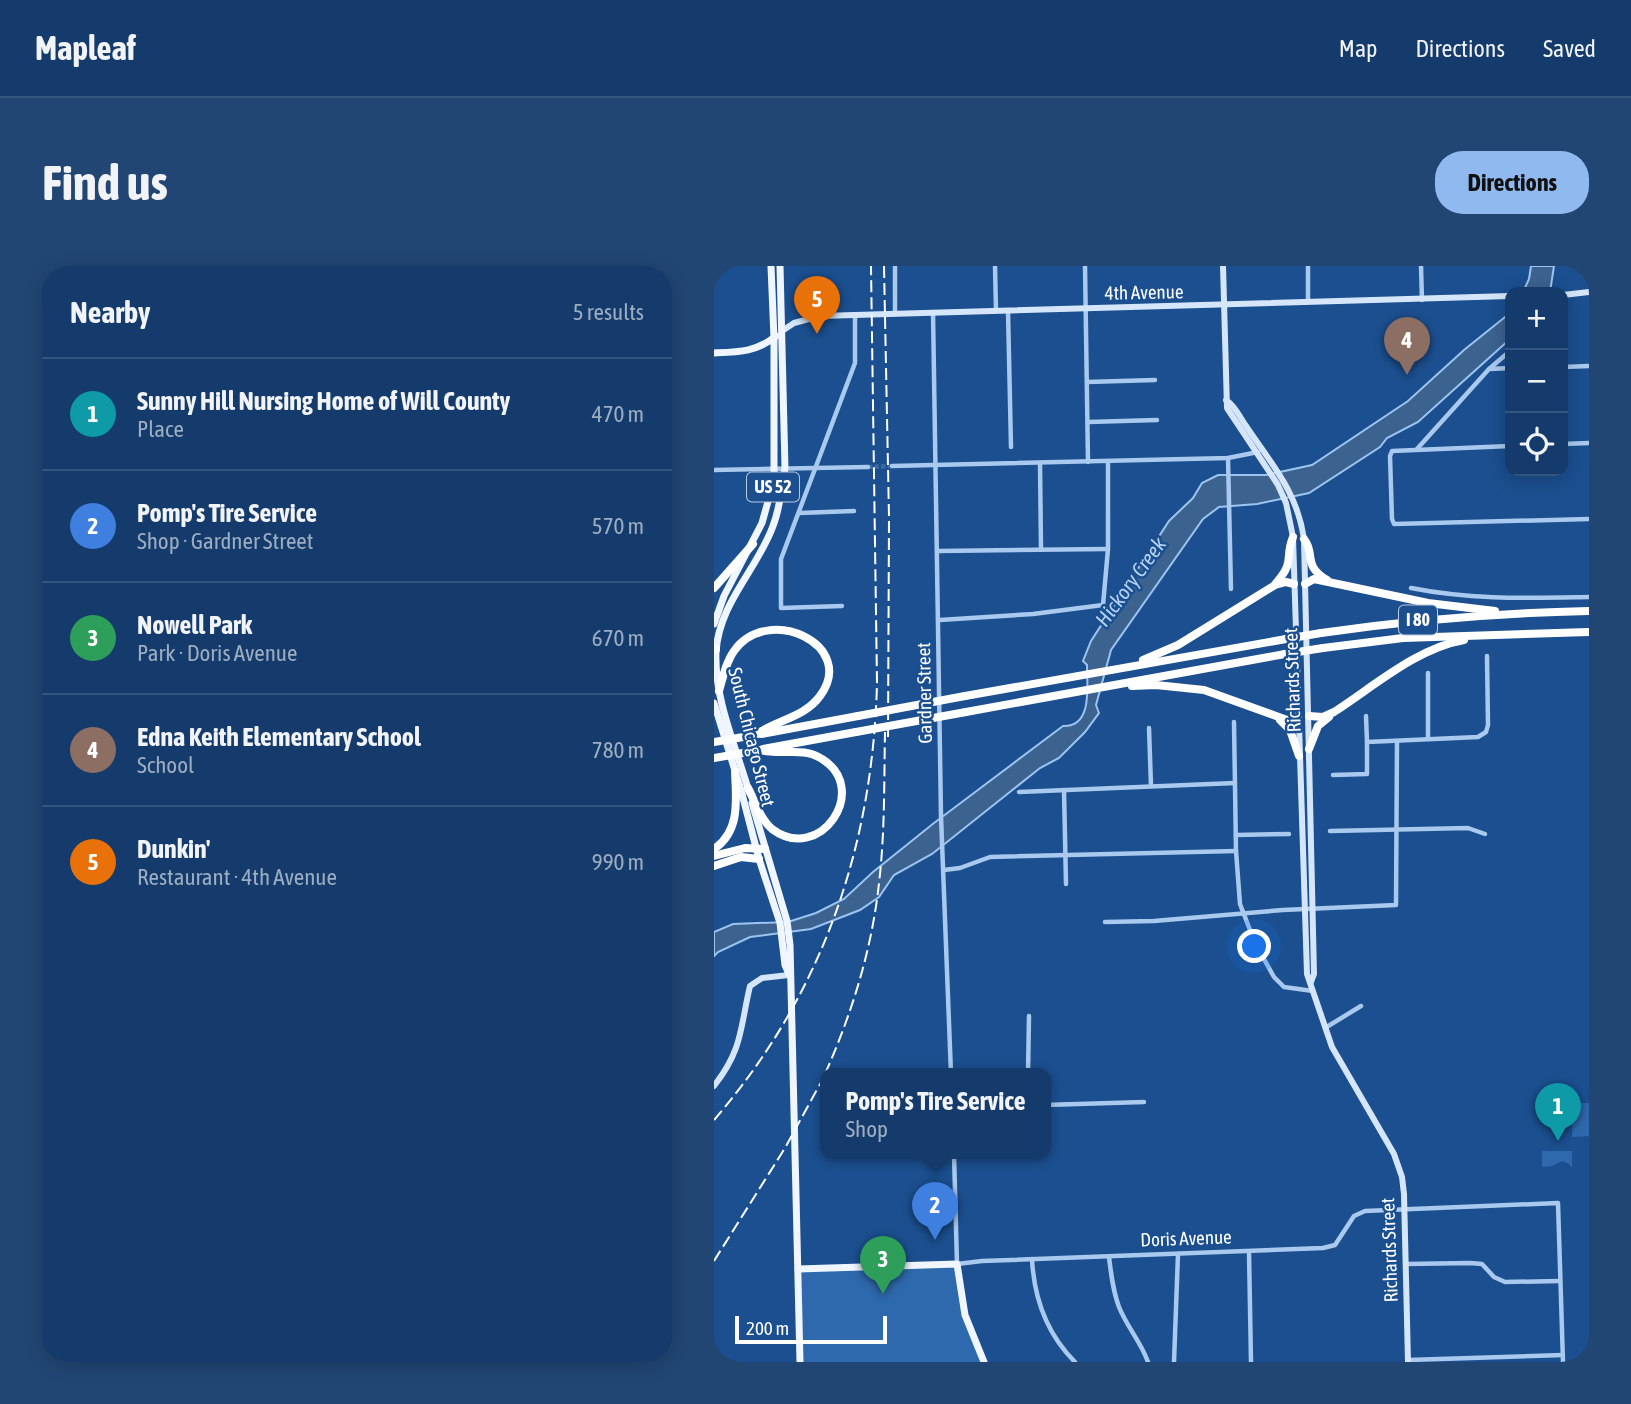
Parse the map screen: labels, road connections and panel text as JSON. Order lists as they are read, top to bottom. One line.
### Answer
{"streets":{"highway":["I 80"],"main road":["US 52","South Chicago Street","Doris Avenue"],"street":["4th Avenue","Richards Street","Gardner Street"]},"crossings":[["4th Avenue","Richards Street"],["4th Avenue","Gardner Street"],["4th Avenue","South Chicago Street"],["Richards Street","Doris Avenue"],["South Chicago Street","Doris Avenue"]],"water":["Hickory Creek"],"scale_bar":"200 m","page":{"header":"Mapleaf","nav":["Map","Directions","Saved"],"buttons":"Directions","title":"Find us","heading":["Nearby","5 results"],"pins":["5","4","1","2","3"],"map_buttons":["+","−"],"list":[{"mark":"1","name":"Sunny Hill Nursing Home of Will County","note":"Place","value":"470 m"},{"mark":"2","name":"Pomp's Tire Service","note":"Shop · Gardner Street","value":"570 m"},{"mark":"3","name":"Nowell Park","note":"Park · Doris Avenue","value":"670 m"},{"mark":"4","name":"Edna Keith Elementary School","note":"School","value":"780 m"},{"mark":"5","name":"Dunkin'","note":"Restaurant · 4th Avenue","value":"990 m"}],"popup":["Pomp's Tire Service","Shop"],"scale":"200 m"}}
